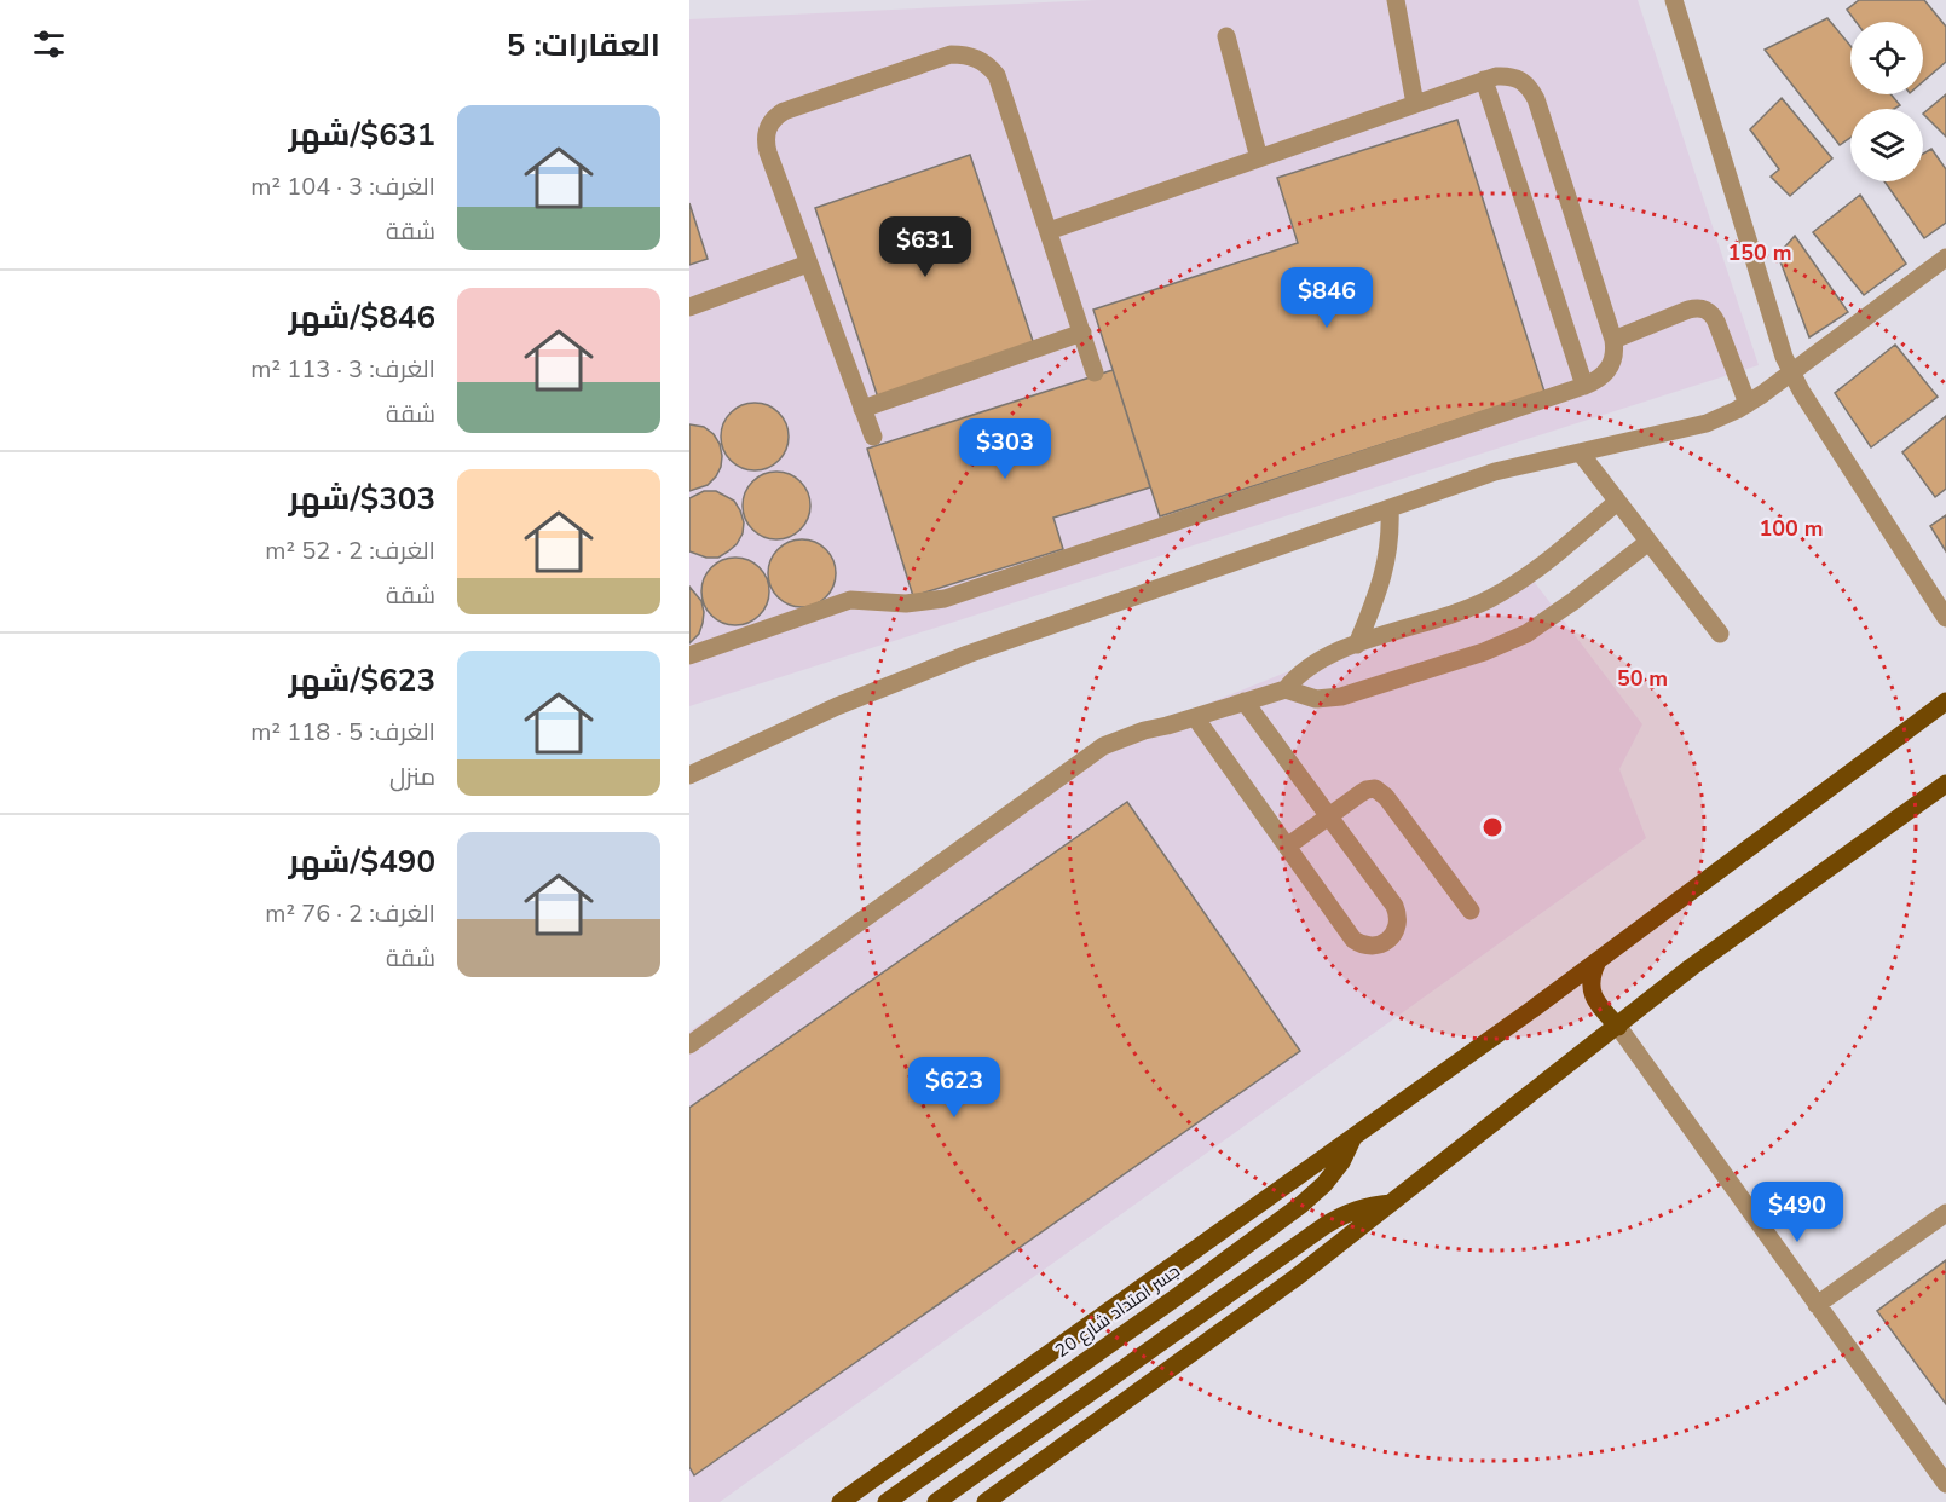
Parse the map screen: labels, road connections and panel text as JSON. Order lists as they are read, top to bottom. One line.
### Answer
{"streets":{"main road":["جسر امتداد شارع 20"]},"page":{"heading":"العقارات: 5","list":[{"name":"$631/شهر","note":"الغرف: 3 · 104 m² · شقة"},{"name":"$846/شهر","note":"الغرف: 3 · 113 m² · شقة"},{"name":"$303/شهر","note":"الغرف: 2 · 52 m² · شقة"},{"name":"$623/شهر","note":"الغرف: 5 · 118 m² · منزل"},{"name":"$490/شهر","note":"الغرف: 2 · 76 m² · شقة"}],"price":["$631","$846","$303","$623","$490"]},"rings":["150 m","100 m","50 m"]}
